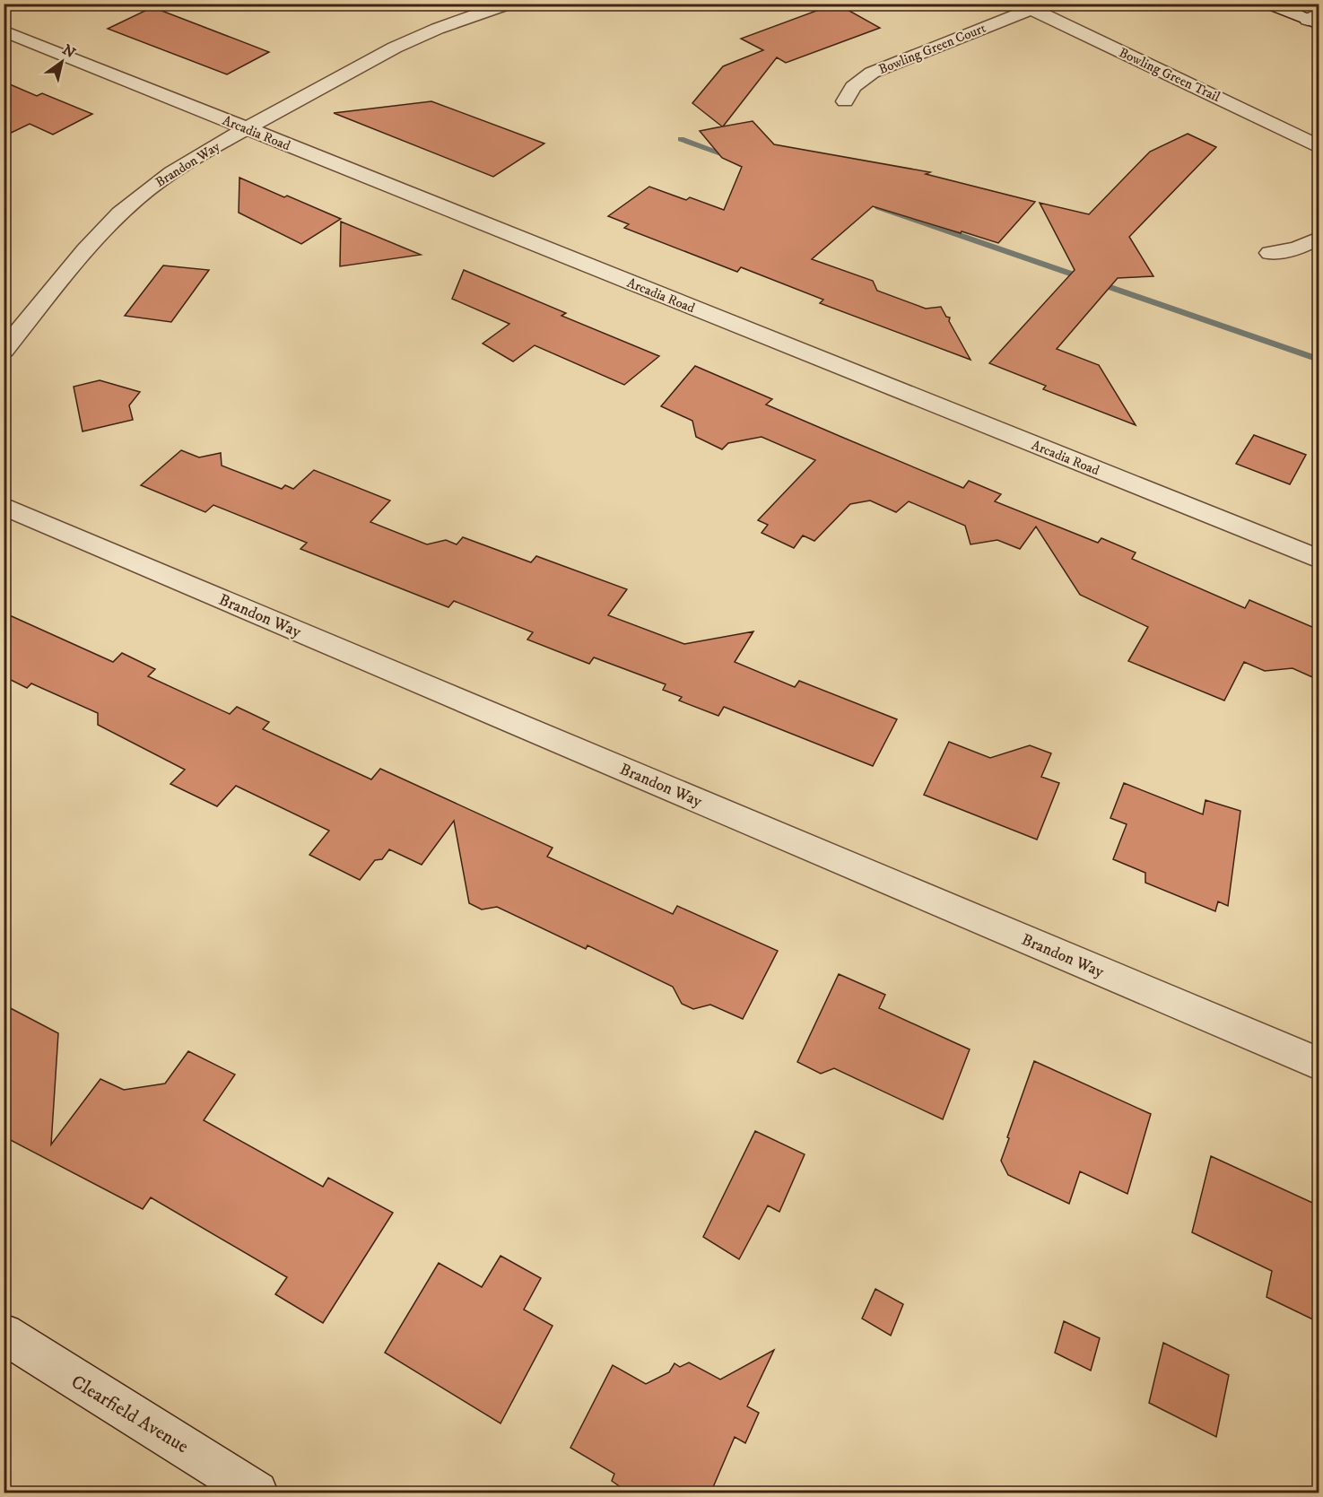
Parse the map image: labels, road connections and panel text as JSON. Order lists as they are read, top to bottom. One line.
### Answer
{"streets":{"street":["Bowling Green Court","Bowling Green Trail","Arcadia Road","Brandon Way","Clearfield Avenue"]},"crossings":[["Bowling Green Court","Bowling Green Trail"],["Arcadia Road","Brandon Way"]],"north":"top right"}
